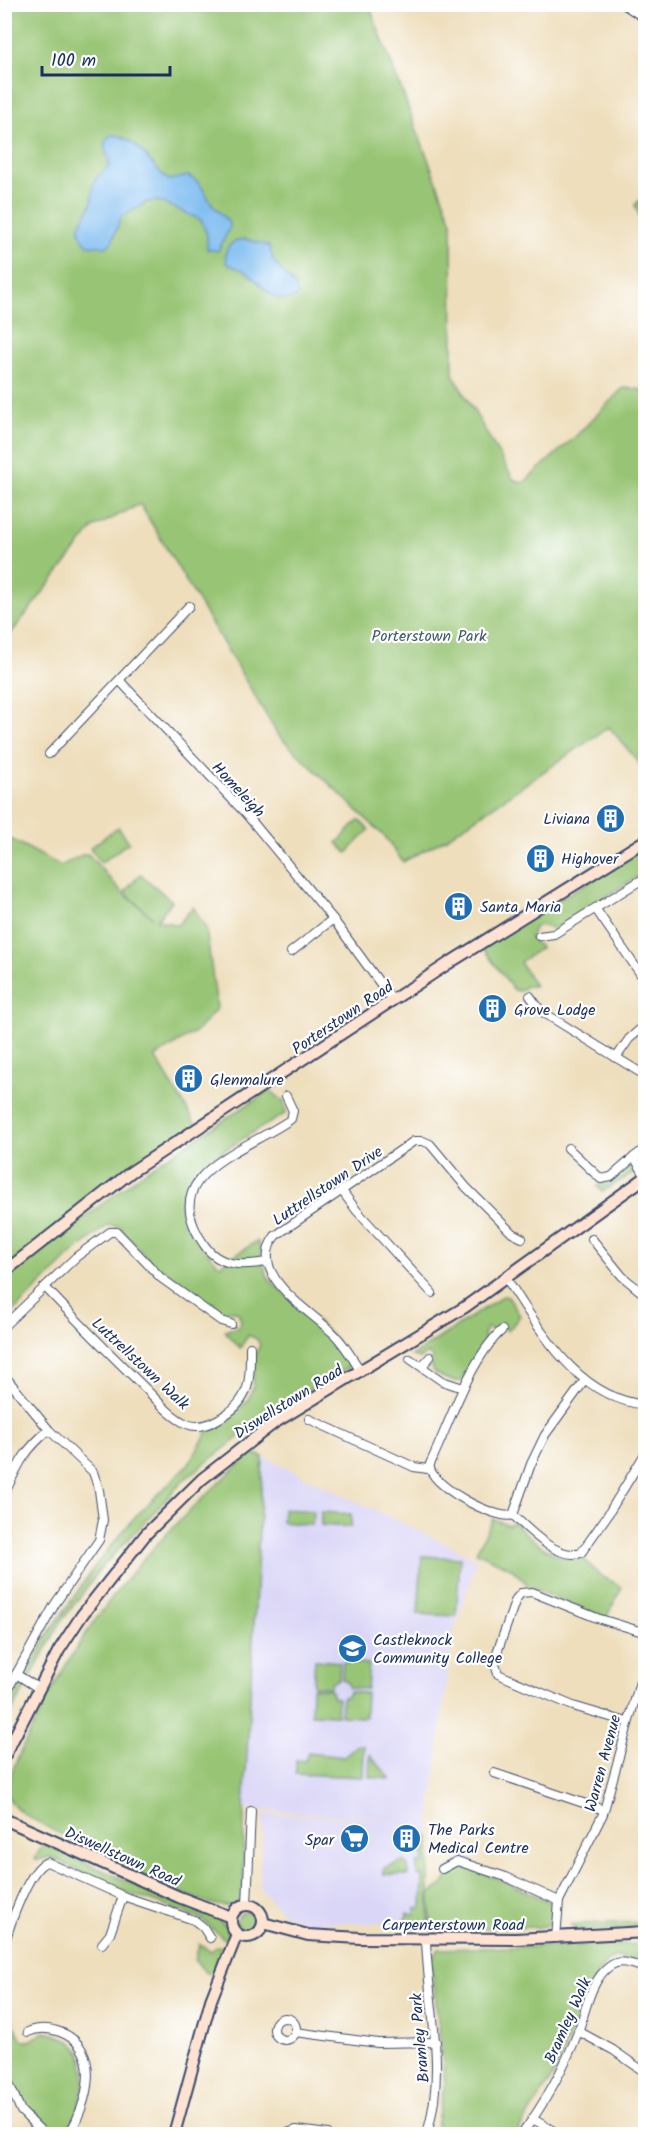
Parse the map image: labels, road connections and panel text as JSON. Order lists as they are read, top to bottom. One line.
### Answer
{"streets":{"street":["Homeleigh","Porterstown Road","Luttrellstown Drive","Luttrellstown Walk","Diswellstown Road","Warren Avenue","Carpenterstown Road","Bramley Walk","Bramley Park"]},"crossings":[["Homeleigh","Porterstown Road"],["Diswellstown Road","Carpenterstown Road"],["Warren Avenue","Carpenterstown Road"],["Carpenterstown Road","Bramley Park"]],"parks":["Porterstown Park"],"places":{"building":["Liviana","Highover","Santa Maria","Grove Lodge","Glenmalure","The Parks Medical Centre"],"school or university":["Castleknock Community College"],"supermarket":["Spar"]},"scale_bar":"100 m"}
